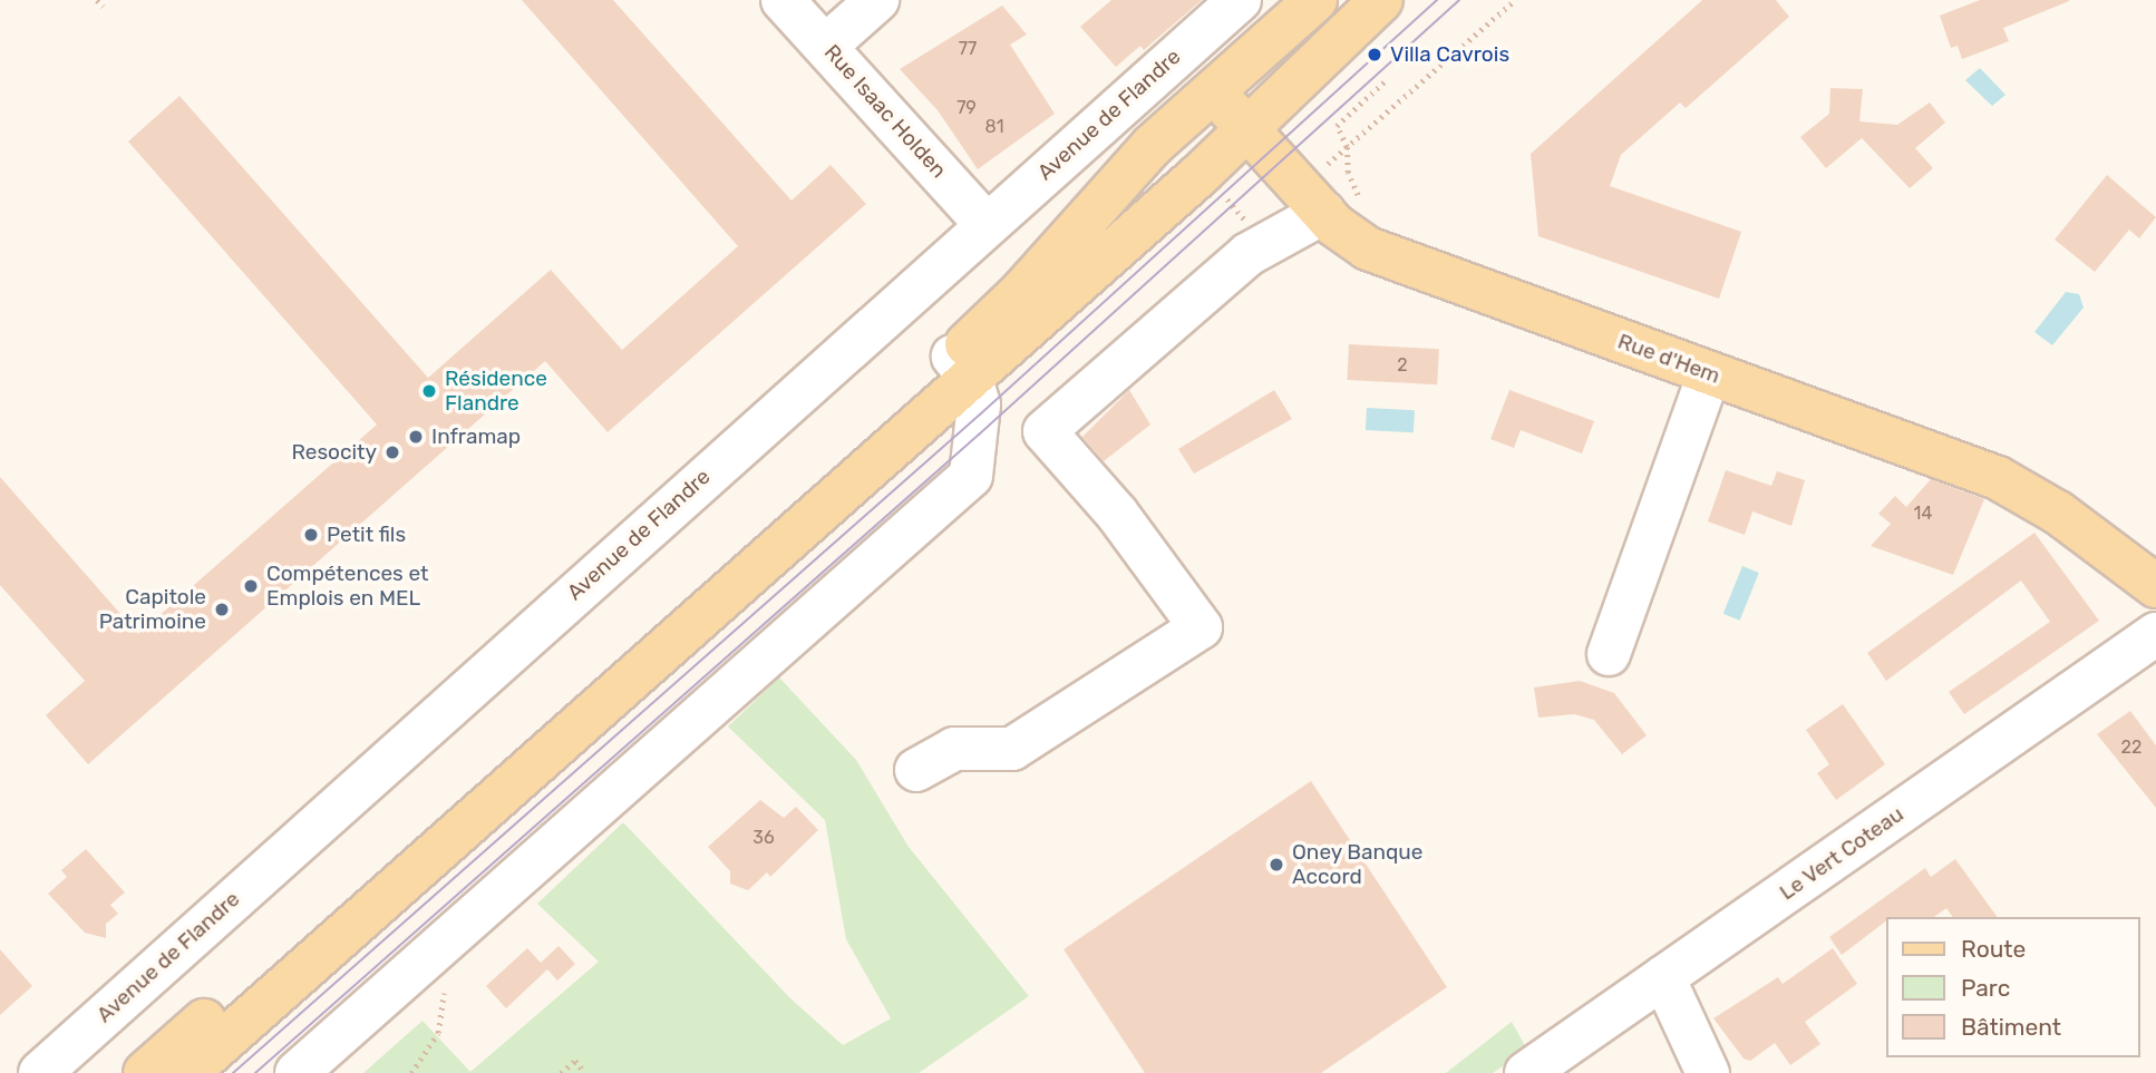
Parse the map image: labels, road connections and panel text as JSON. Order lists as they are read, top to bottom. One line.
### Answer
{"streets":{"main road":["Rue d'Hem"],"street":["Rue Isaac Holden","Avenue de Flandre","Le Vert Coteau"]},"crossings":[["Rue Isaac Holden","Avenue de Flandre"]],"places":["Villa Cavrois","Résidence Flandre","Inframap","Resocity","Petit fils","Compétences et Emplois en MEL","Capitole Patrimoine","Oney Banque Accord"],"house_numbers":["77","79","81","2","14","22","36"],"legend":["Route","Parc","Bâtiment"]}
